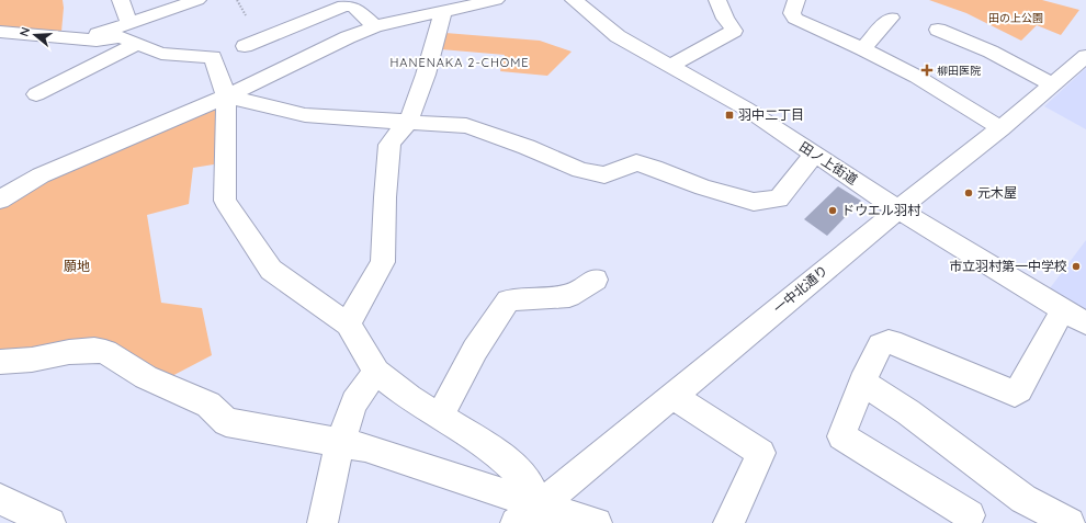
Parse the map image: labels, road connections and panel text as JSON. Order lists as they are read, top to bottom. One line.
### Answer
{"streets":{"street":["田ノ上街道","一中北通り"]},"crossings":[["田ノ上街道","一中北通り"]],"districts":["HANENAKA 2-CHOME"],"parks":["田の上公園","願地"],"places":{"health":["柳田医院"],"transit":["羽中二丁目"],"other":["元木屋","ドウエル羽村","市立羽村第一中学校"]},"north":"left"}
